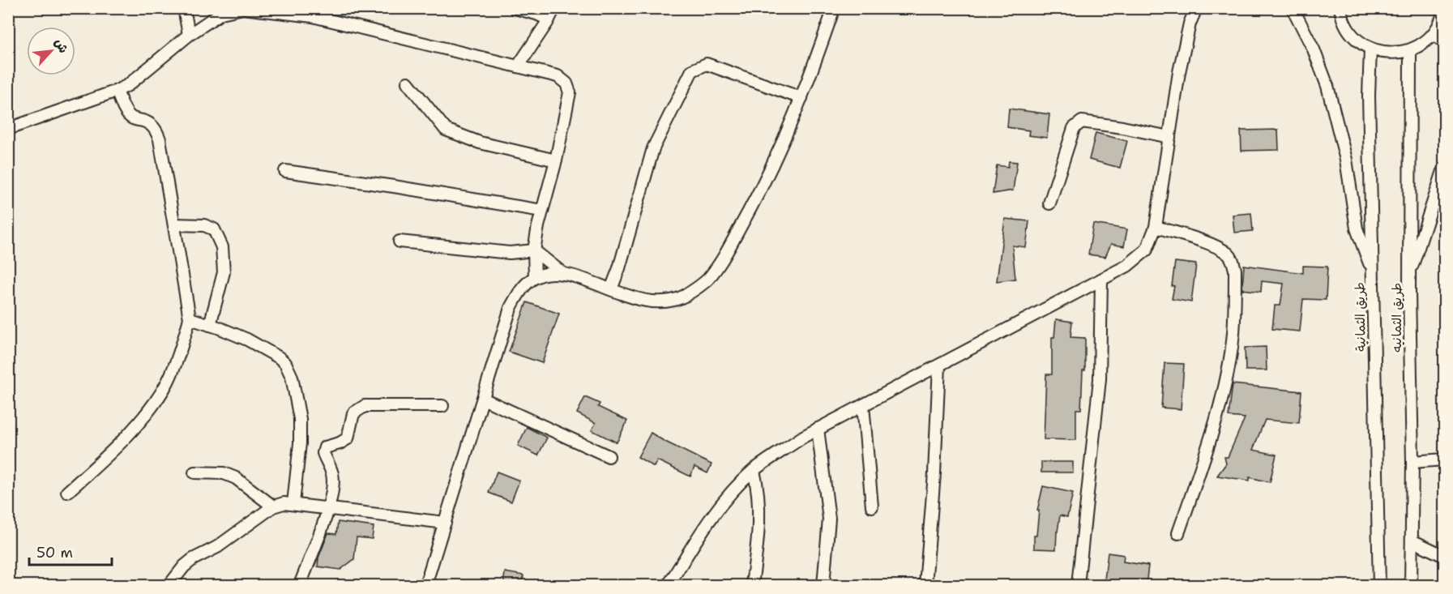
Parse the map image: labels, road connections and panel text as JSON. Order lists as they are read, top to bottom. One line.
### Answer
{"streets":{"street":["طريق الثمانية","طريق الثمانيه"]},"scale_bar":"50 m","north":"top right"}
